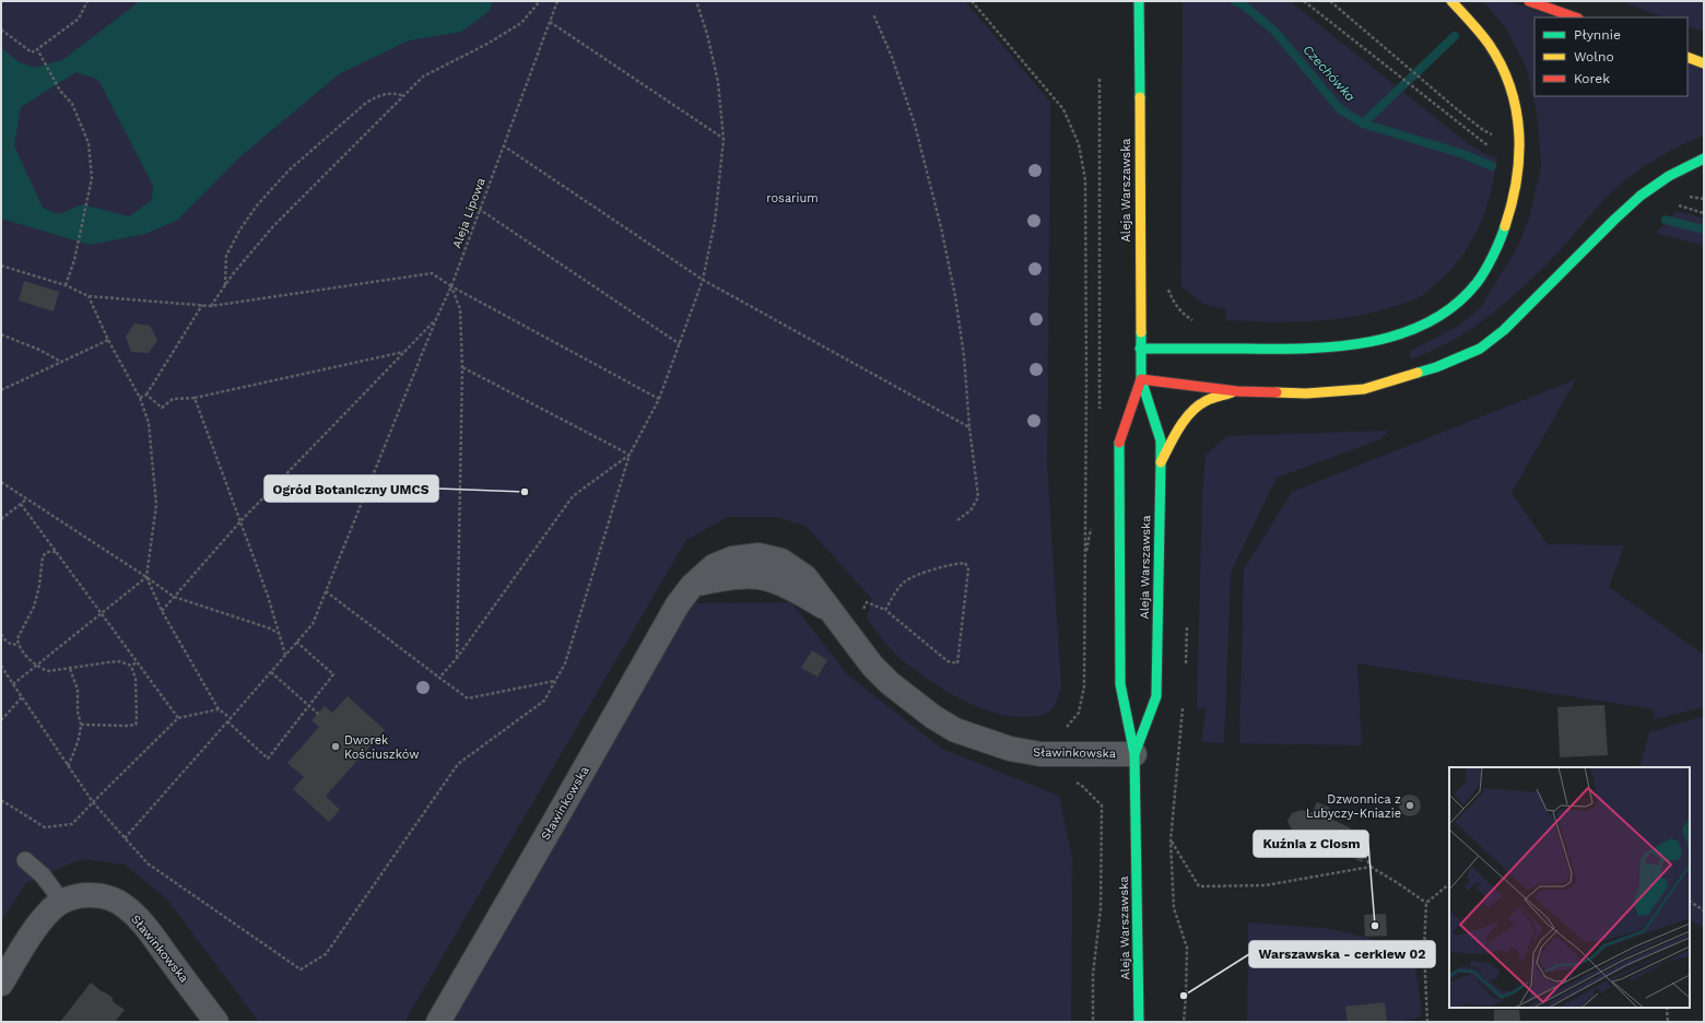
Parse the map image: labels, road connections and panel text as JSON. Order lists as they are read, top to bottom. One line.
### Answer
{"streets":{"main road":["Aleja Warszawska"],"street":["Sławinkowska"],"path":["Aleja Lipowa"]},"crossings":[["Aleja Warszawska","Sławinkowska"]],"water":["Czechówka"],"parks":["rosarium"],"places":["Ogród Botaniczny UMCS","Dworek Kościuszków","Dzwonnica z Lubyczy-Kniazie","Kuźnia z Ciosm","Warszawska - cerkiew 02"],"legend":["Płynnie","Wolno","Korek"]}
